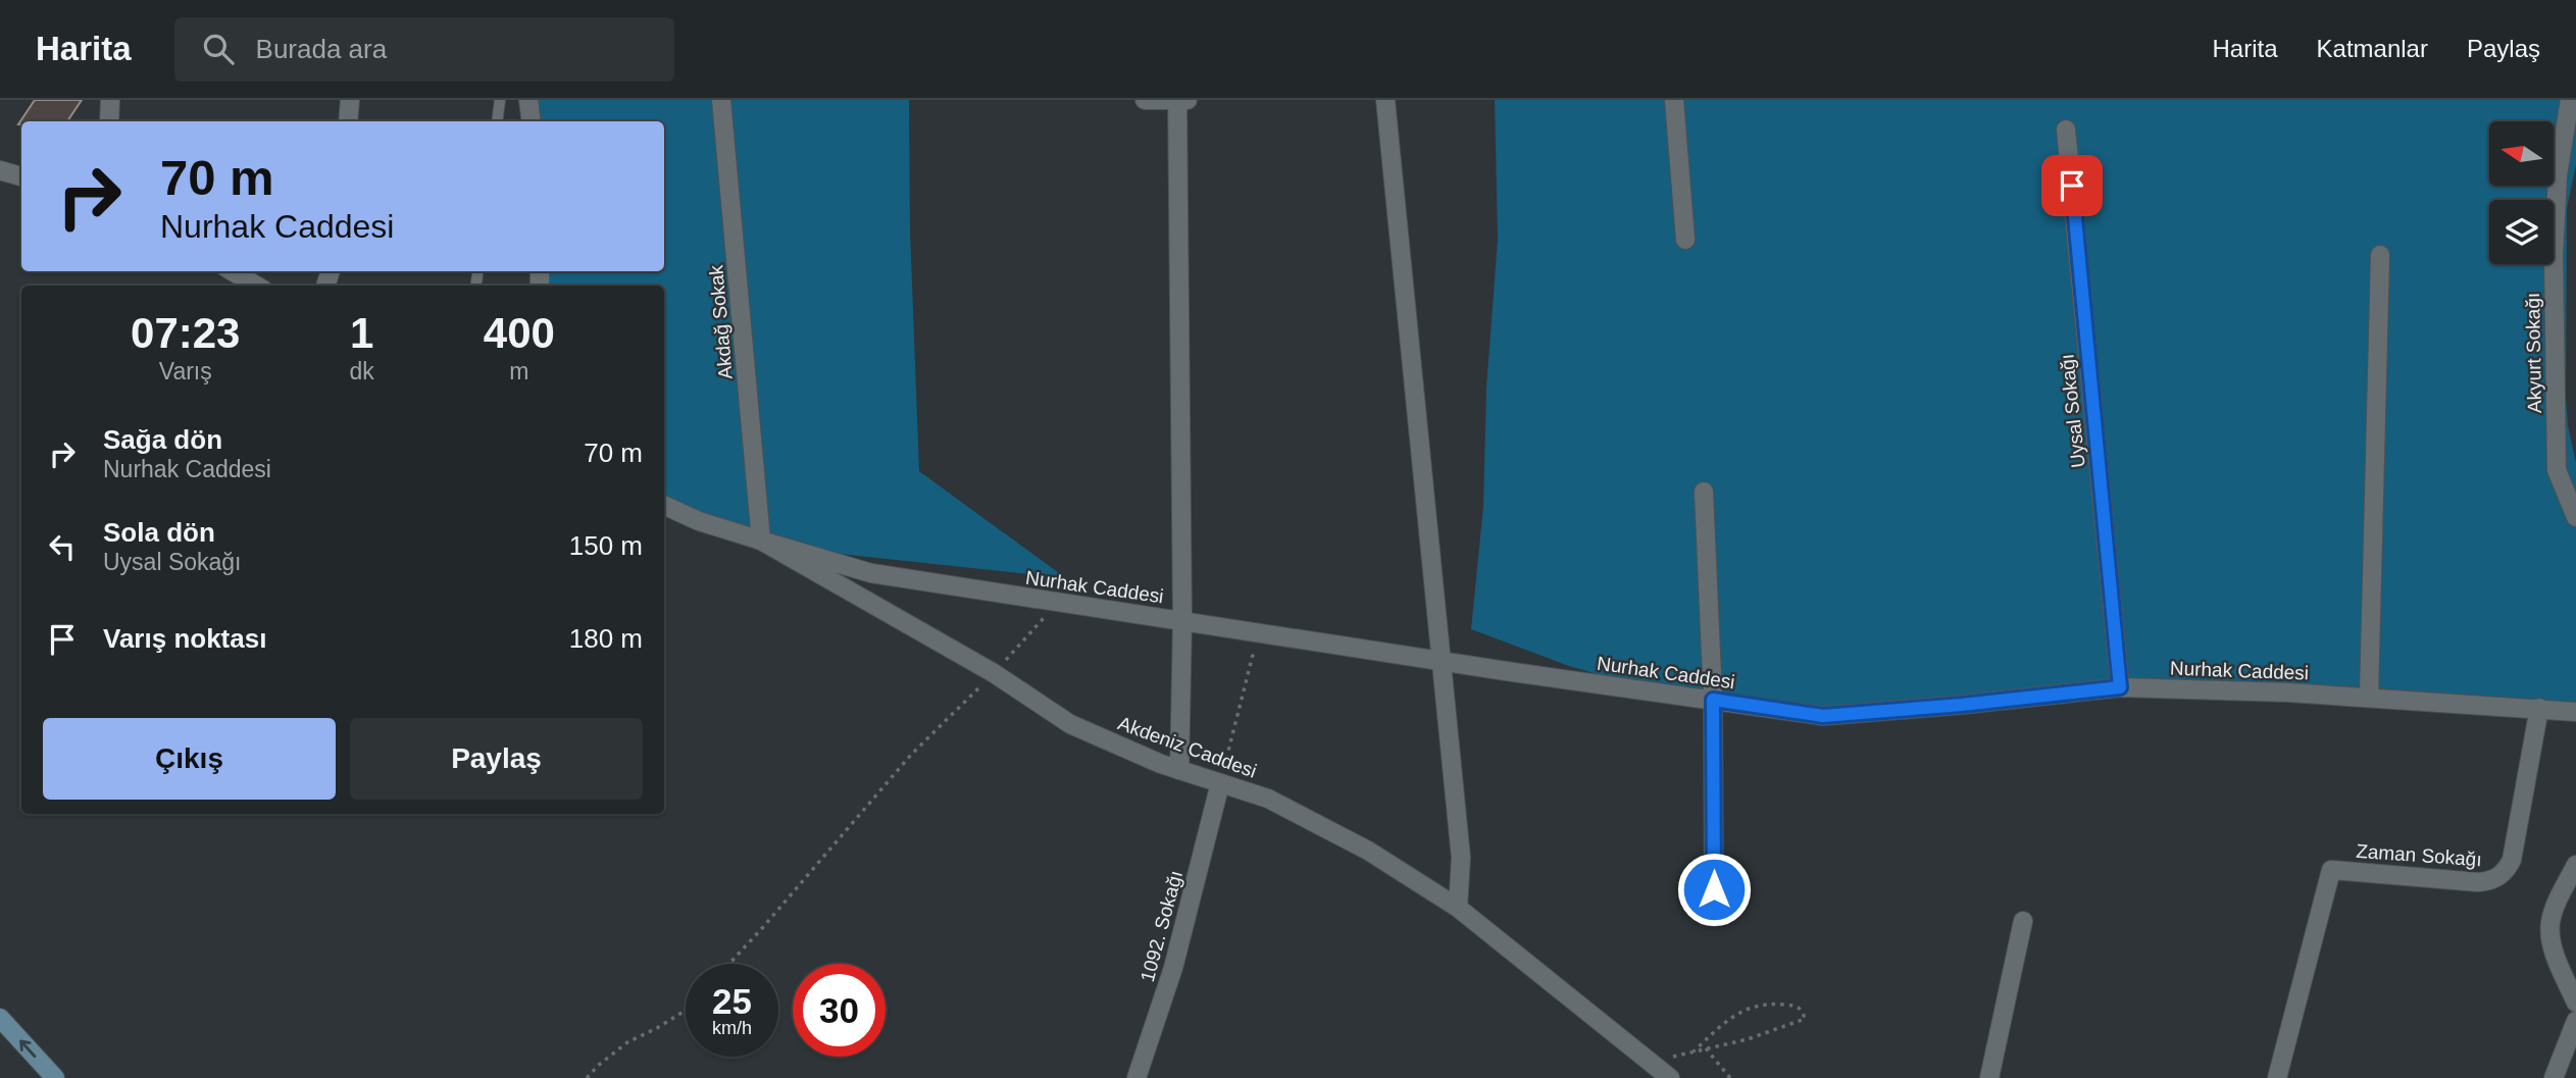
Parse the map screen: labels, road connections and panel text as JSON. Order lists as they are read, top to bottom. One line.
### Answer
{"streets":{"street":["Akdağ Sokak","Akyurt Sokağı","Uysal Sokağı","Nurhak Caddesi","Akdeniz Caddesi","Zaman Sokağı","1092. Sokağı"]},"crossings":[["Akdağ Sokak","Nurhak Caddesi"],["Akdağ Sokak","Akdeniz Caddesi"],["Uysal Sokağı","Nurhak Caddesi"],["Nurhak Caddesi","Akdeniz Caddesi"],["Nurhak Caddesi","Zaman Sokağı"],["Akdeniz Caddesi","1092. Sokağı"]],"north":"left","page":{"header":"Harita","search":"Burada ara","nav":["Harita","Katmanlar","Paylaş"],"turn":["70 m","Nurhak Caddesi"],"eta":["07:23","Varış","1","dk","400","m"],"list":[{"name":"Sağa dön","note":"Nurhak Caddesi","value":"70 m"},{"name":"Sola dön","note":"Uysal Sokağı","value":"150 m"},{"name":"Varış noktası","value":"180 m"}],"buttons":["Çıkış","Paylaş"],"speed":"25 km/h","limit":"30"}}
